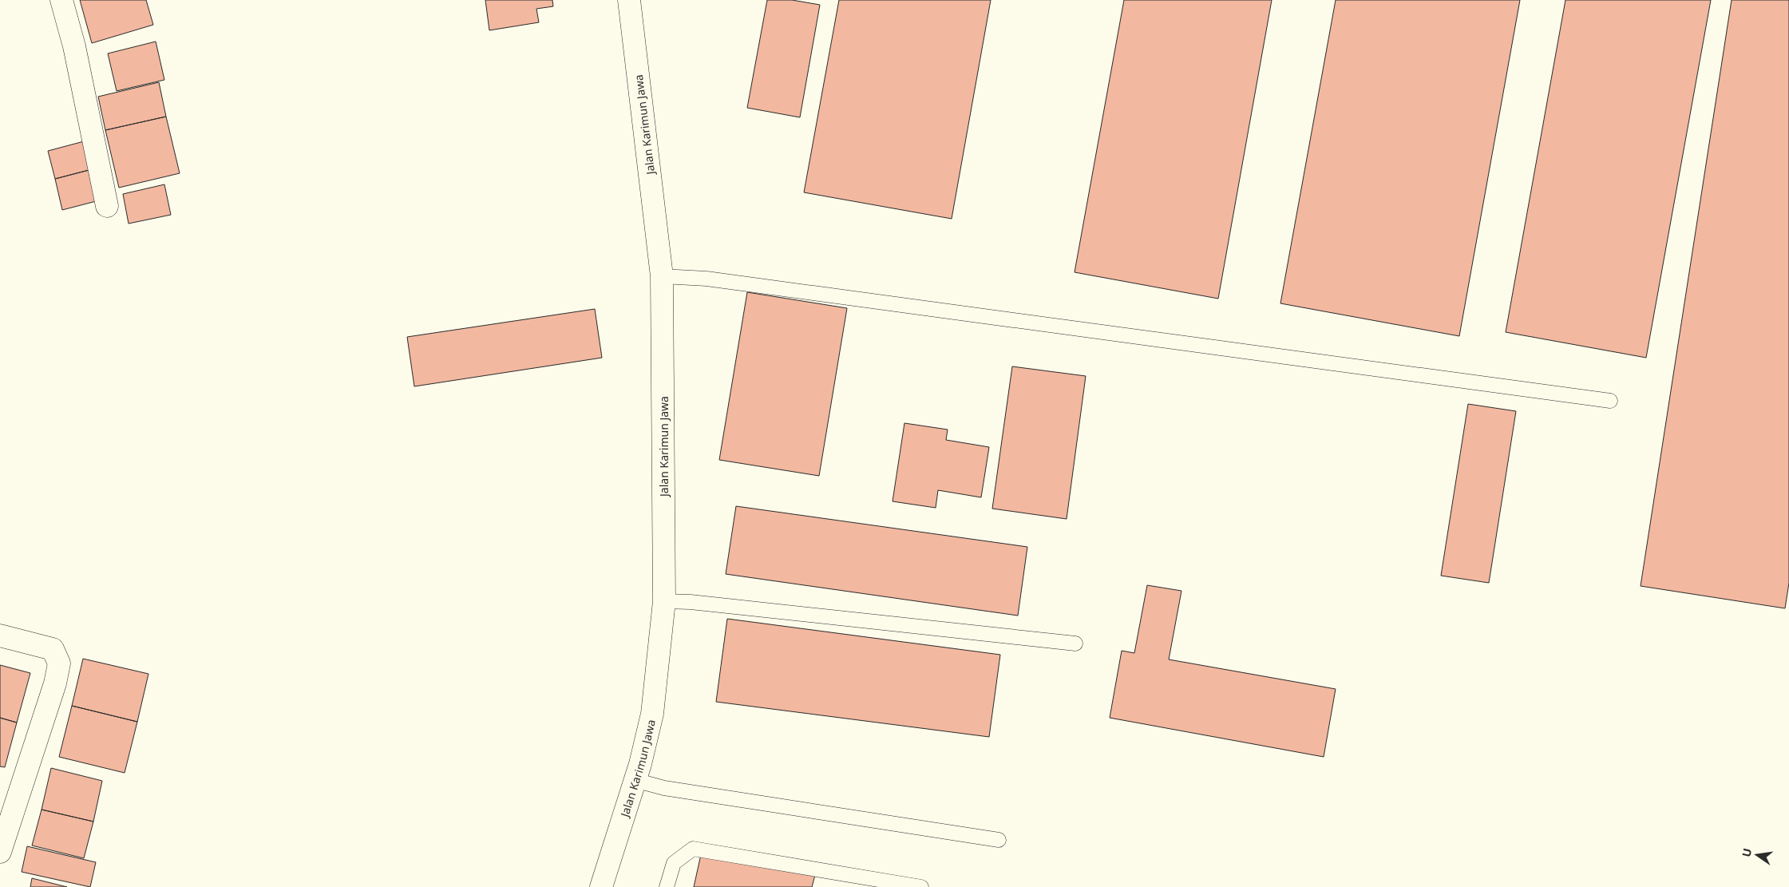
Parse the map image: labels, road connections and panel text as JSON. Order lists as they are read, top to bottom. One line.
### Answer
{"streets":{"street":["Jalan Karimun Jawa"]},"north":"left"}
